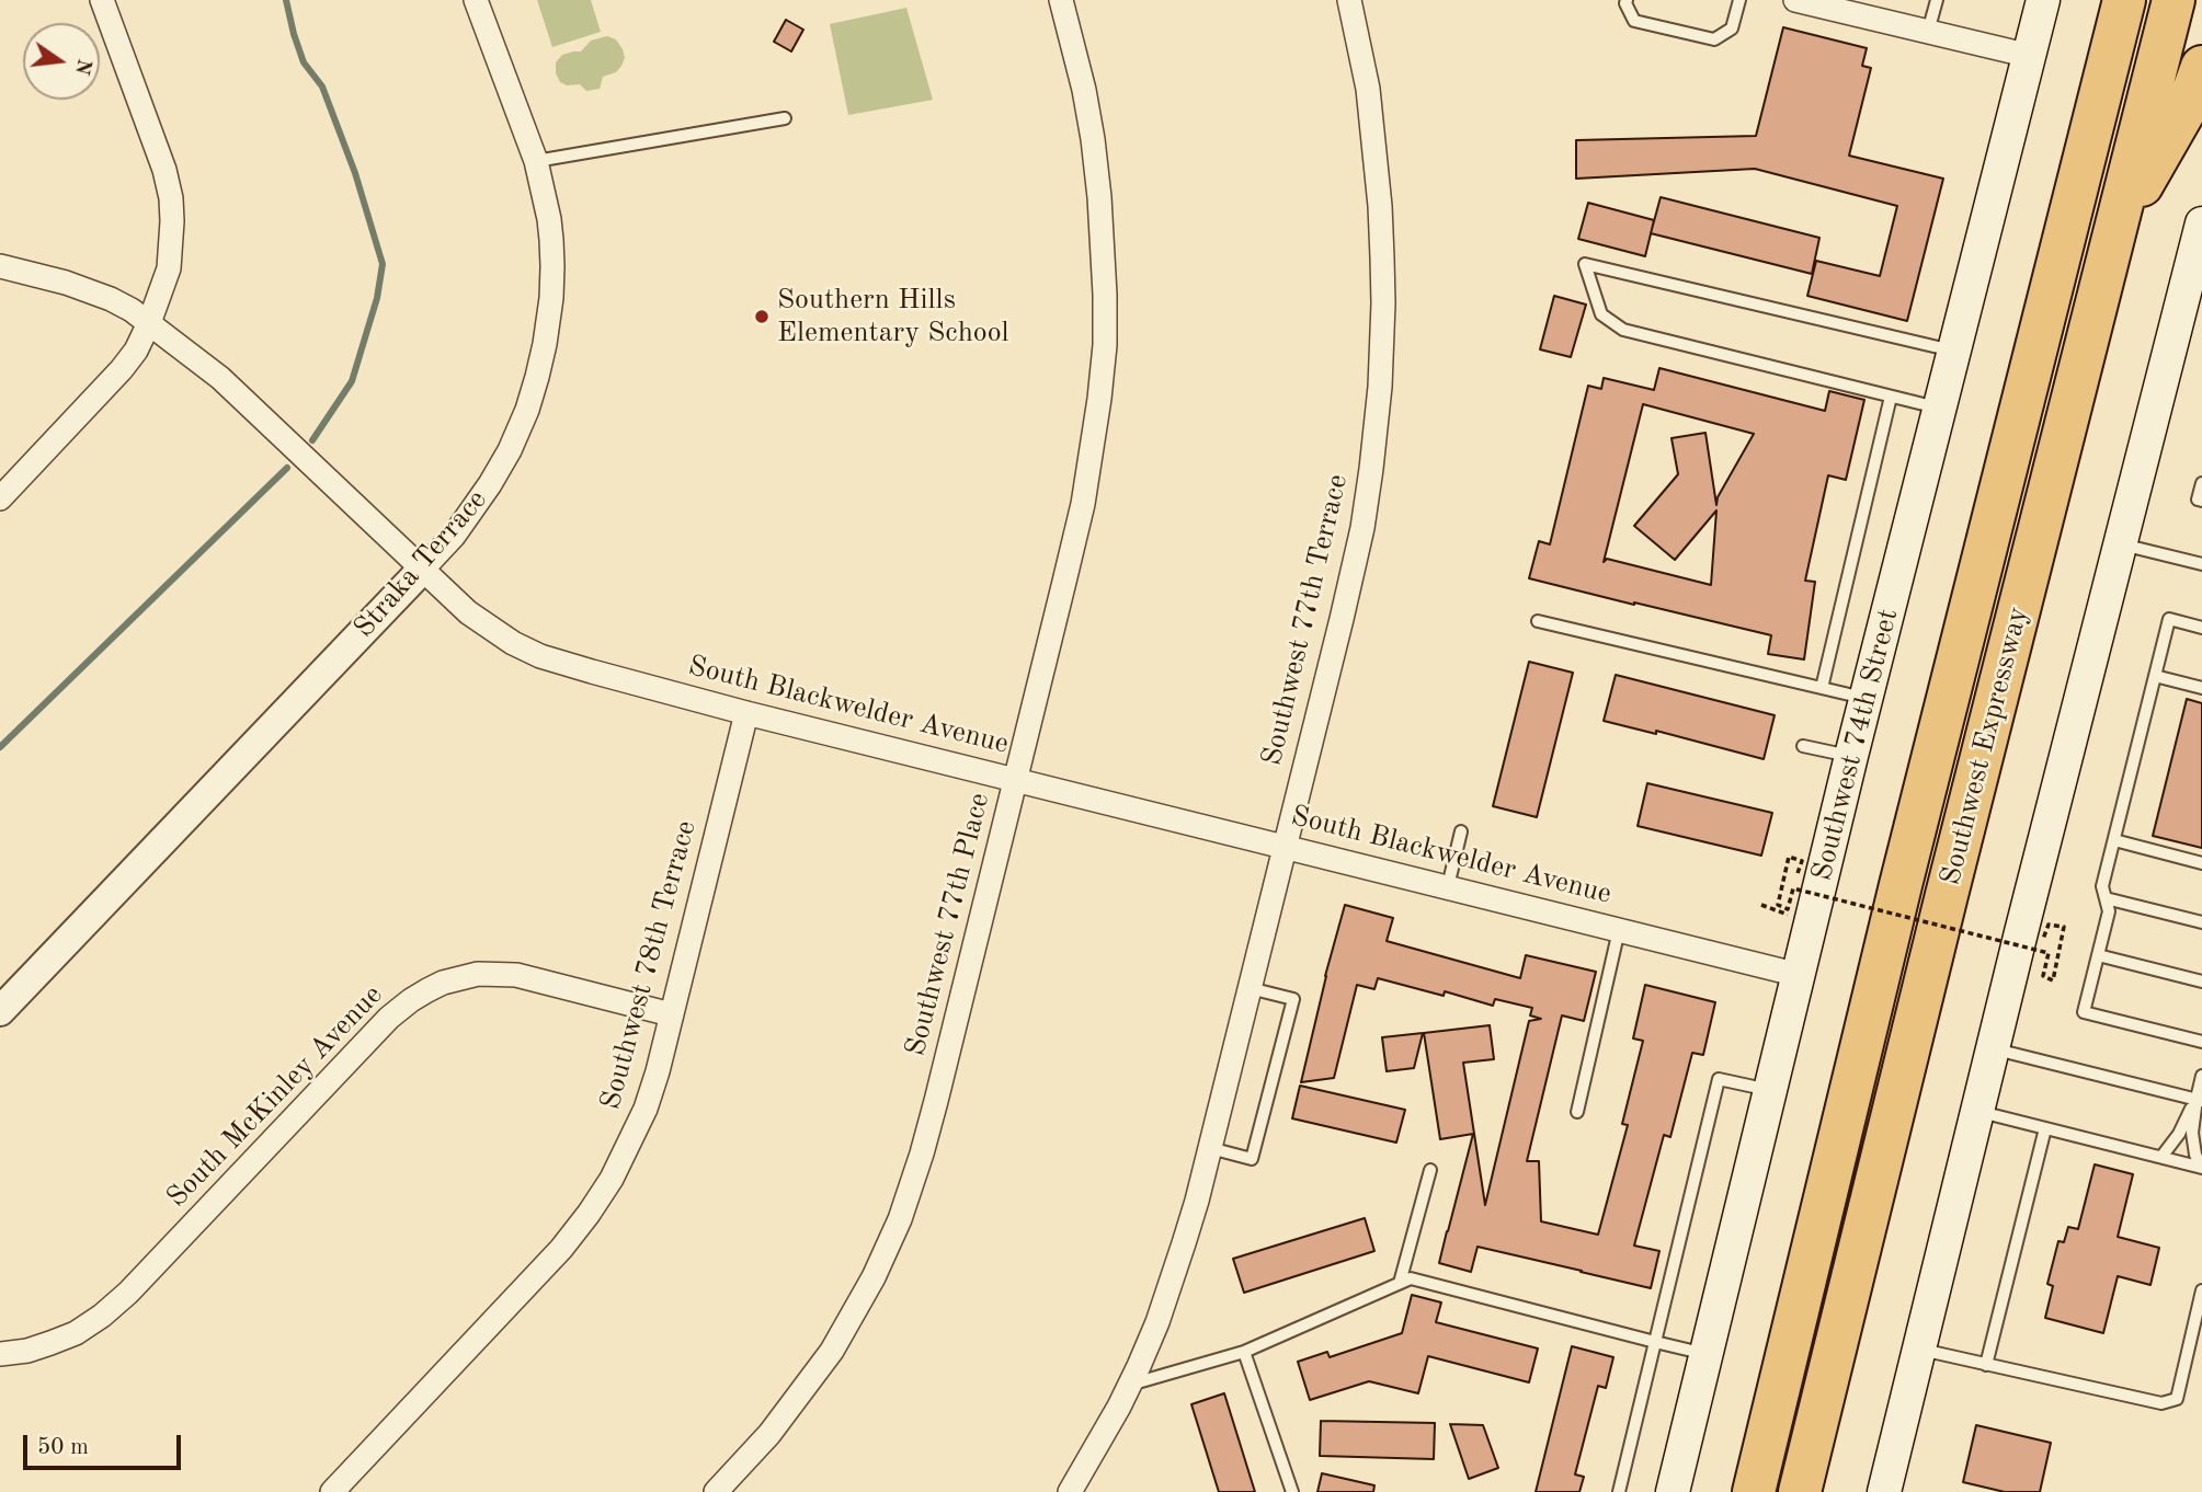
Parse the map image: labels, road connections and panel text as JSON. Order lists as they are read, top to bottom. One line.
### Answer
{"streets":{"highway":["Southwest Expressway"],"main road":["Southwest 74th Street"],"street":["Straka Terrace","Southwest 77th Terrace","South Blackwelder Avenue","Southwest 77th Place","Southwest 78th Terrace","South McKinley Avenue"]},"crossings":[["Straka Terrace","South Blackwelder Avenue"],["Southwest 77th Terrace","South Blackwelder Avenue"],["South Blackwelder Avenue","Southwest 74th Street"],["South Blackwelder Avenue","Southwest 77th Place"],["South Blackwelder Avenue","Southwest 78th Terrace"],["Southwest 78th Terrace","South McKinley Avenue"]],"places":["Southern Hills Elementary School"],"scale_bar":"50 m","north":"right"}
